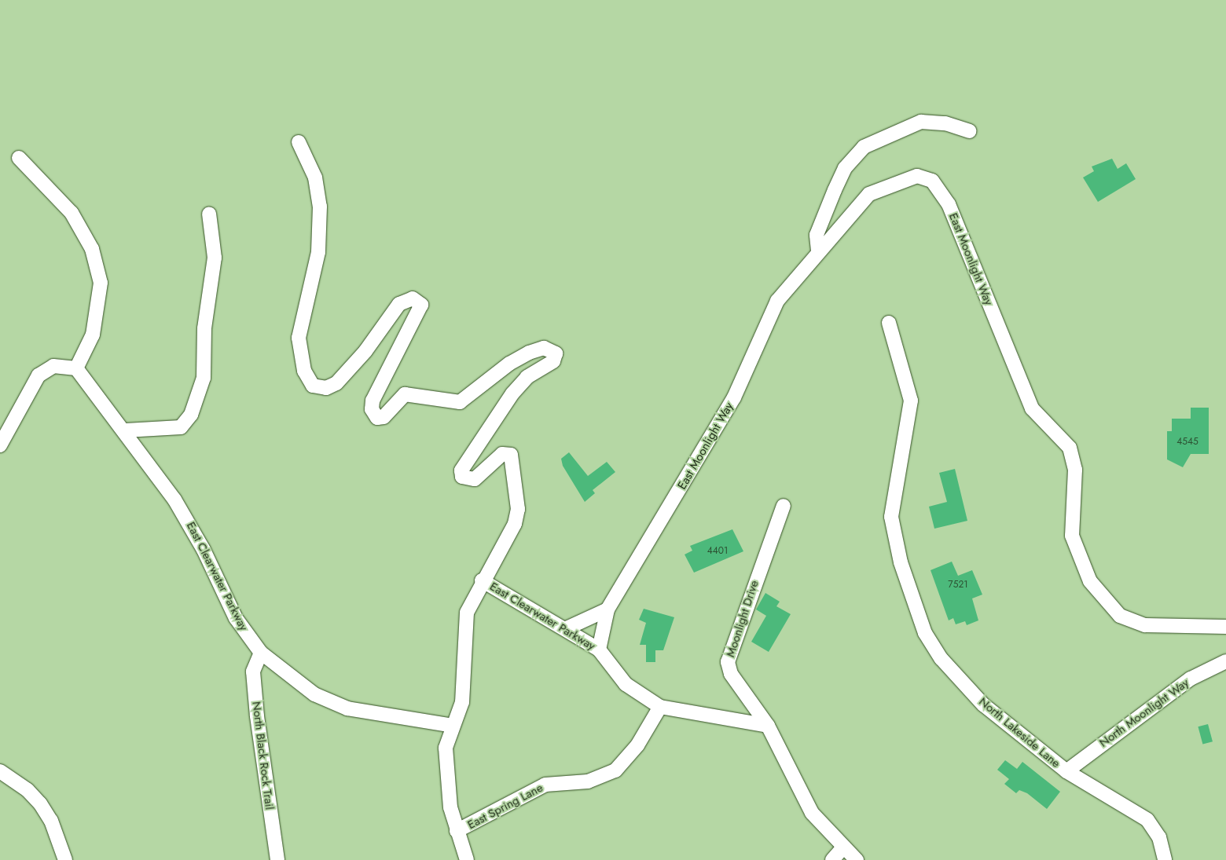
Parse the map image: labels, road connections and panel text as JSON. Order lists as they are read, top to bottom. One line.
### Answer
{"streets":{"street":["East Moonlight Way","East Clearwater Parkway","Moonlight Drive","North Moonlight Way","North Lakeside Lane","North Black Rock Trail","East Spring Lane"]},"crossings":[["East Moonlight Way","East Clearwater Parkway"],["East Clearwater Parkway","Moonlight Drive"],["East Clearwater Parkway","North Black Rock Trail"],["East Clearwater Parkway","East Spring Lane"],["North Moonlight Way","North Lakeside Lane"]],"house_numbers":["4545","4401","7521"]}
